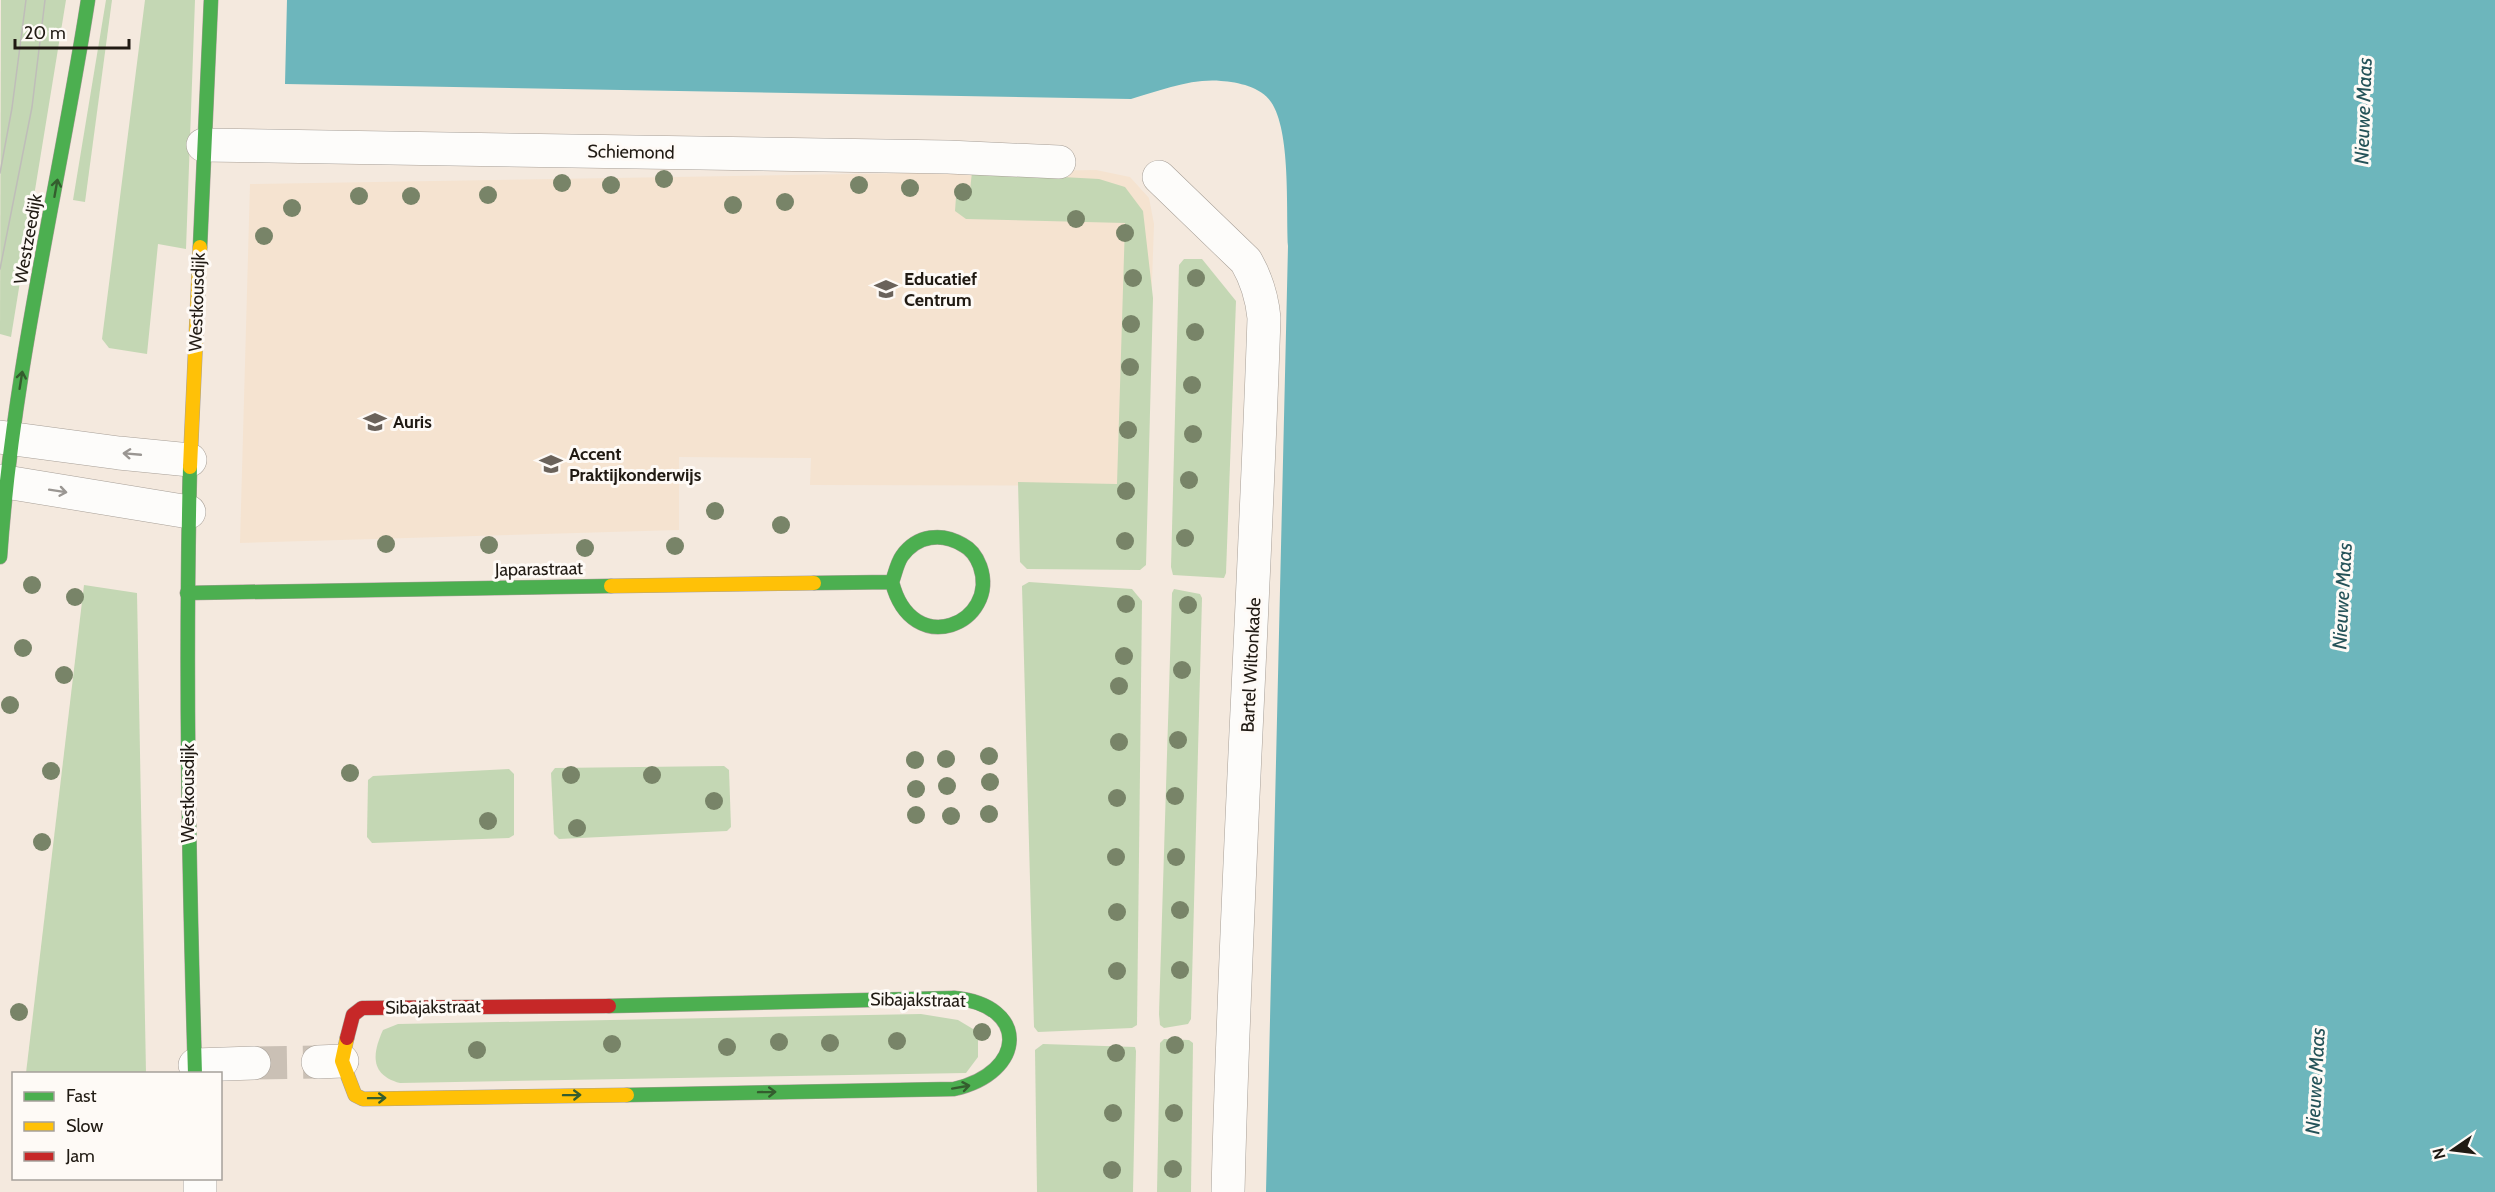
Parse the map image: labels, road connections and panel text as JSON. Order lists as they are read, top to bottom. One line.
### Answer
{"streets":{"street":["Schiemond","Westzeedijk","Westkousdijk","Japarastraat","Bartel Wiltonkade","Sibajakstraat"]},"crossings":[["Schiemond","Westkousdijk"],["Westkousdijk","Japarastraat"]],"one_way":["Westzeedijk"],"water":["Nieuwe Maas"],"places":{"school or university":["Educatief Centrum","Auris","Accent Praktijkonderwijs"]},"legend":["Fast","Slow","Jam"],"scale_bar":"20 m","north":"left"}
